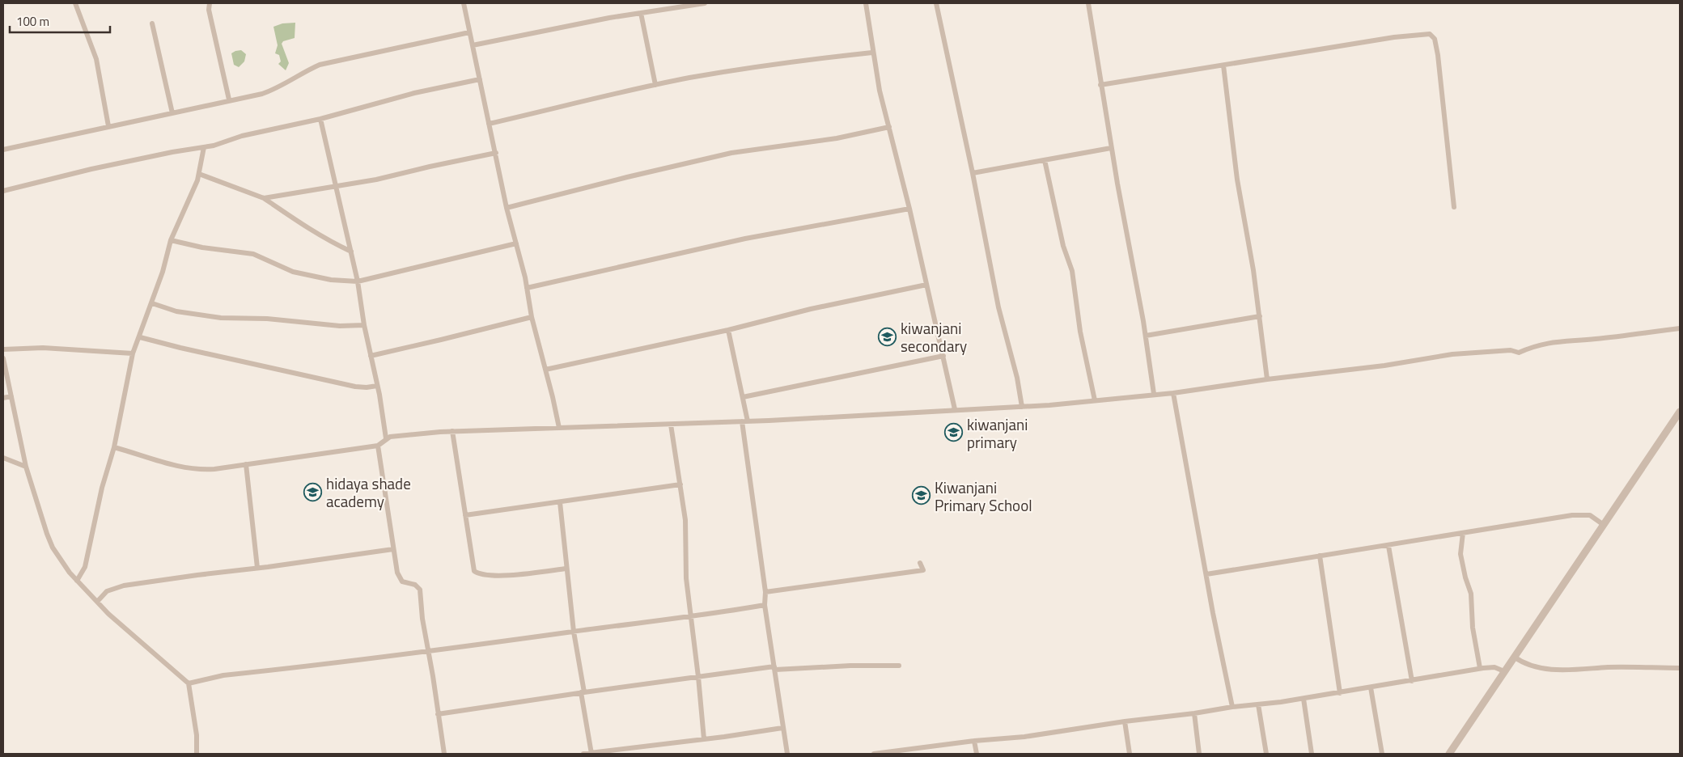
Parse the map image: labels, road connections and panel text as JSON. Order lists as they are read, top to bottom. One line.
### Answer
{"places":{"school or university":["kiwanjani secondary","kiwanjani primary","hidaya shade academy","Kiwanjani Primary School"]},"scale_bar":"100 m"}
